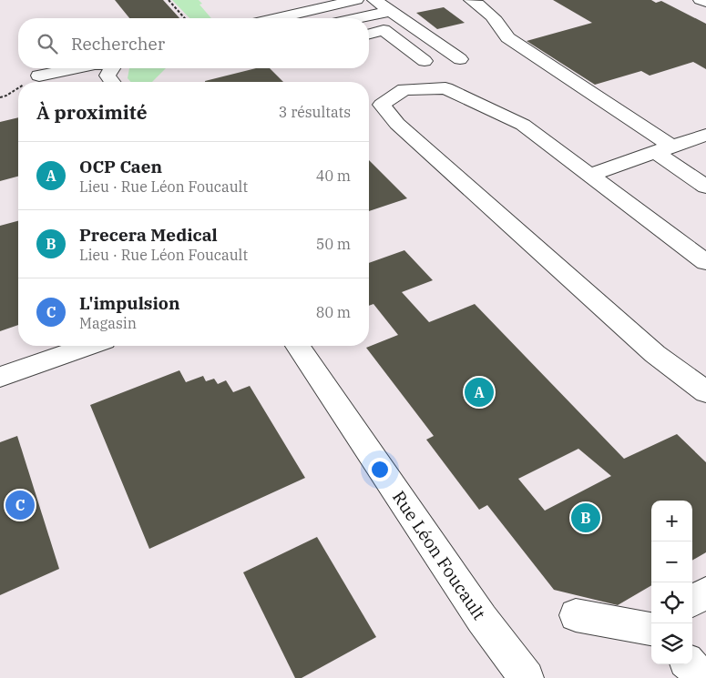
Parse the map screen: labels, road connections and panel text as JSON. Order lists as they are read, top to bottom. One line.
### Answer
{"streets":{"street":["Rue Léon Foucault"]},"page":{"search":"Rechercher","heading":["À proximité","3 résultats"],"list":[{"mark":"A","name":"OCP Caen","note":"Lieu · Rue Léon Foucault","value":"40 m"},{"mark":"B","name":"Precera Medical","note":"Lieu · Rue Léon Foucault","value":"50 m"},{"mark":"C","name":"L'impulsion","note":"Magasin","value":"80 m"}],"pins":["A","C","B"],"map_buttons":["+","−"]}}
